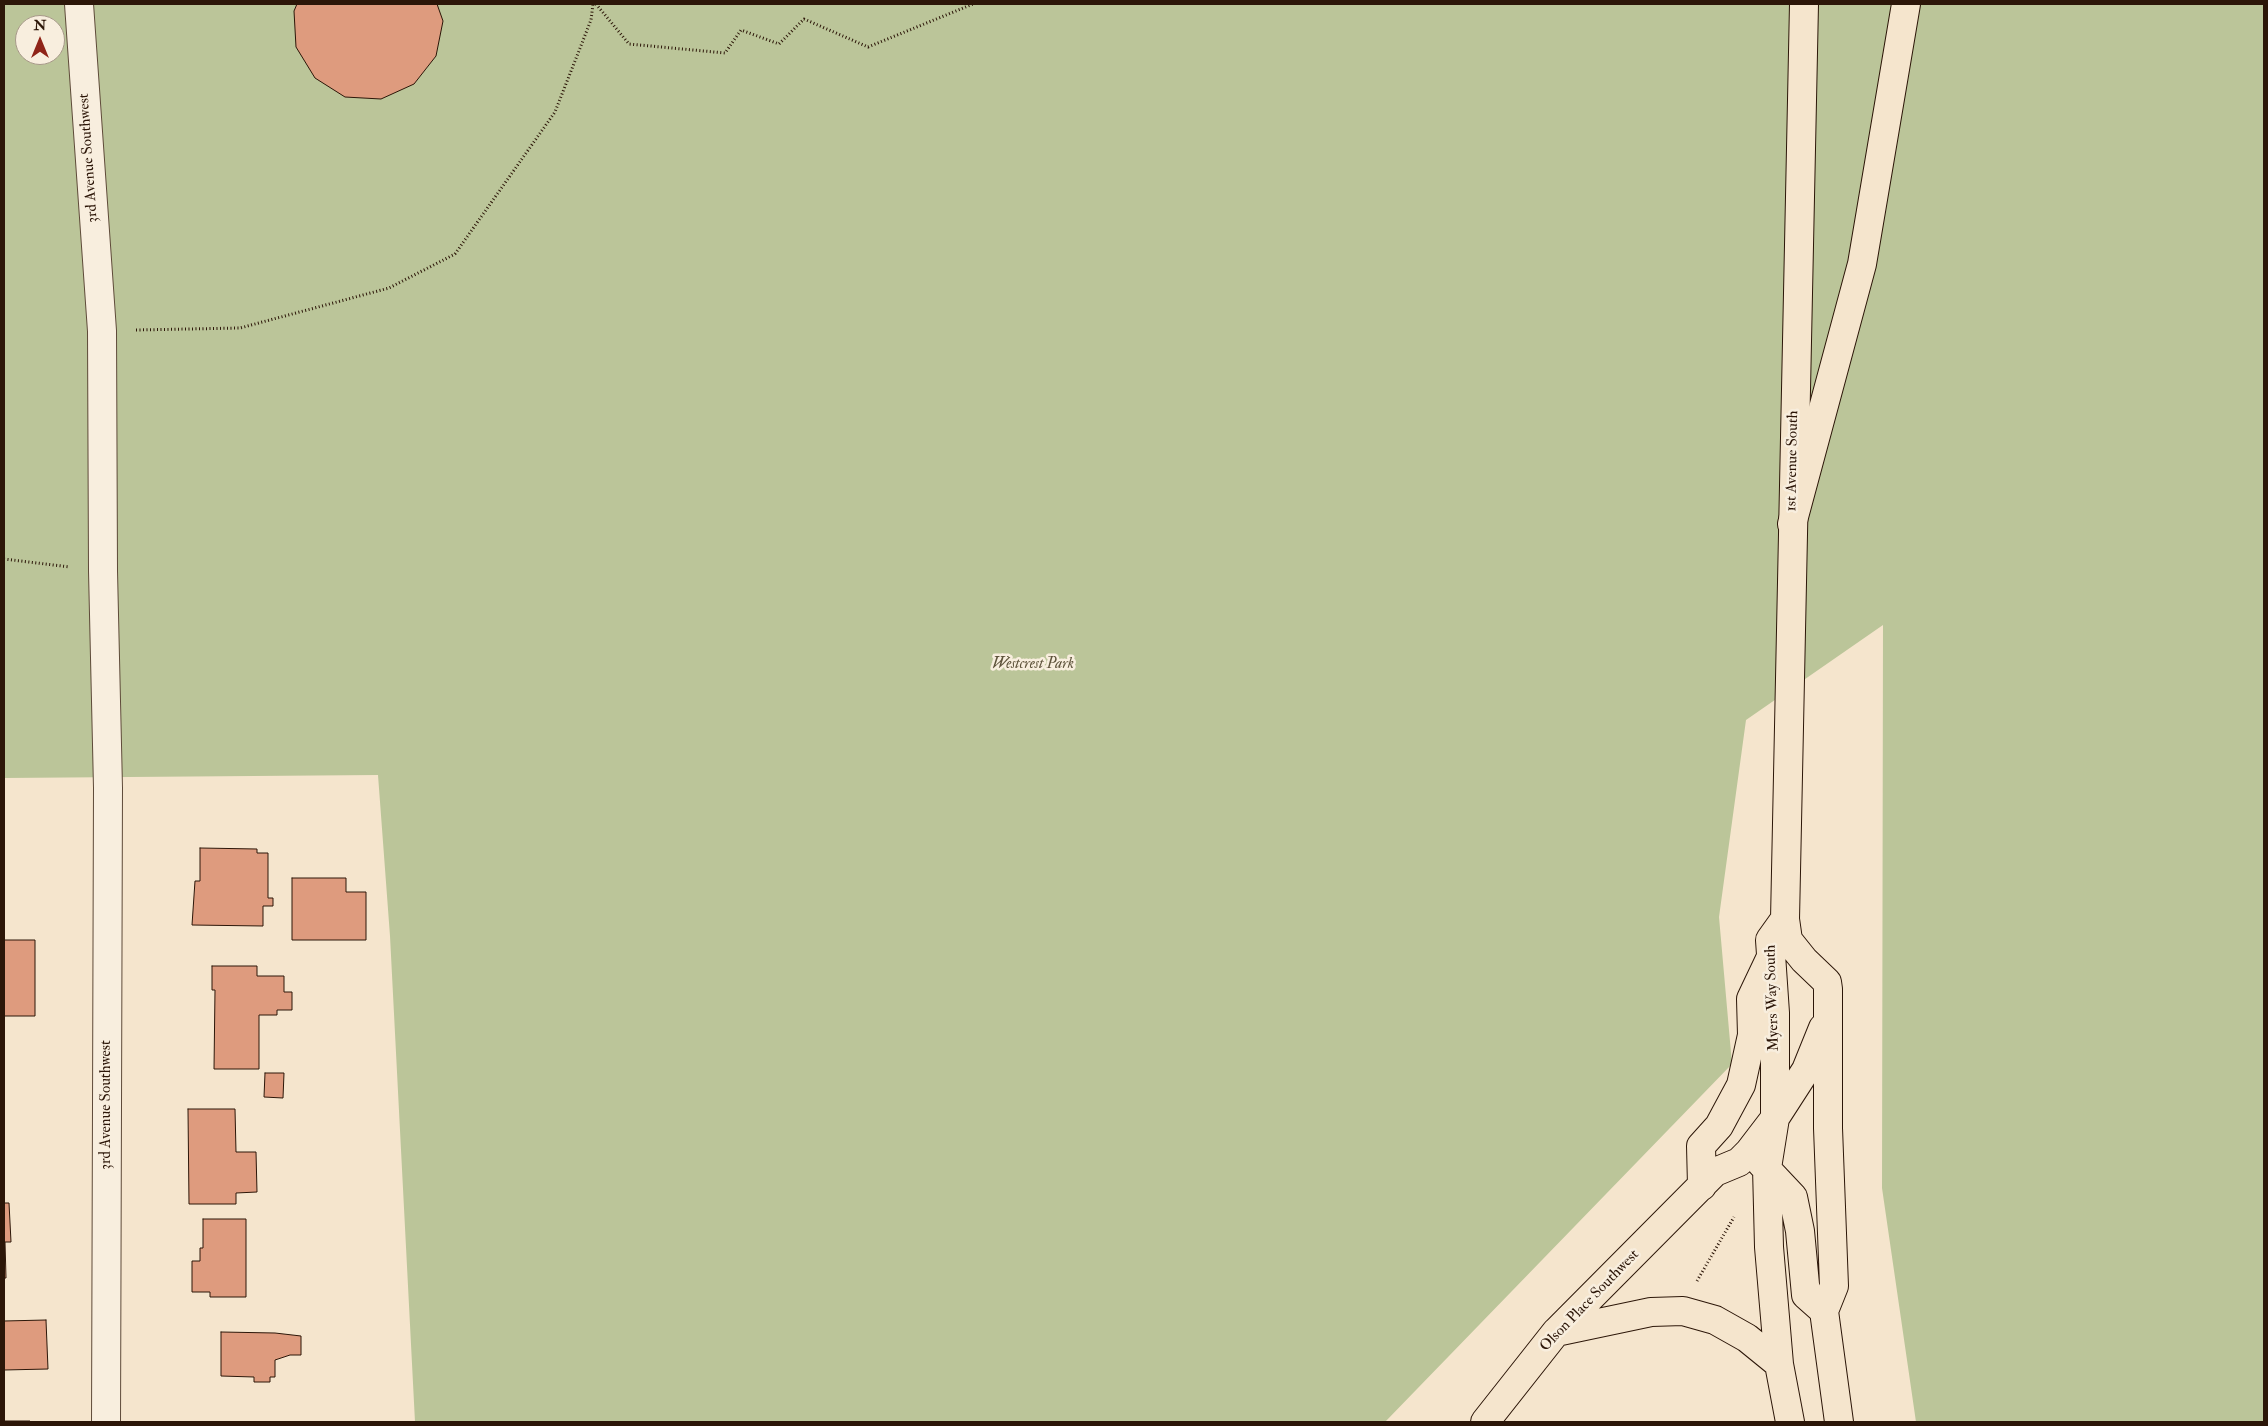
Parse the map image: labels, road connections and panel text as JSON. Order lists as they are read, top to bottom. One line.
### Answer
{"streets":{"main road":["1st Avenue South","Myers Way South","Olson Place Southwest"],"street":["3rd Avenue Southwest"]},"crossings":[["1st Avenue South","Myers Way South"],["Myers Way South","Olson Place Southwest"]],"parks":["Westcrest Park"],"north":"top"}
